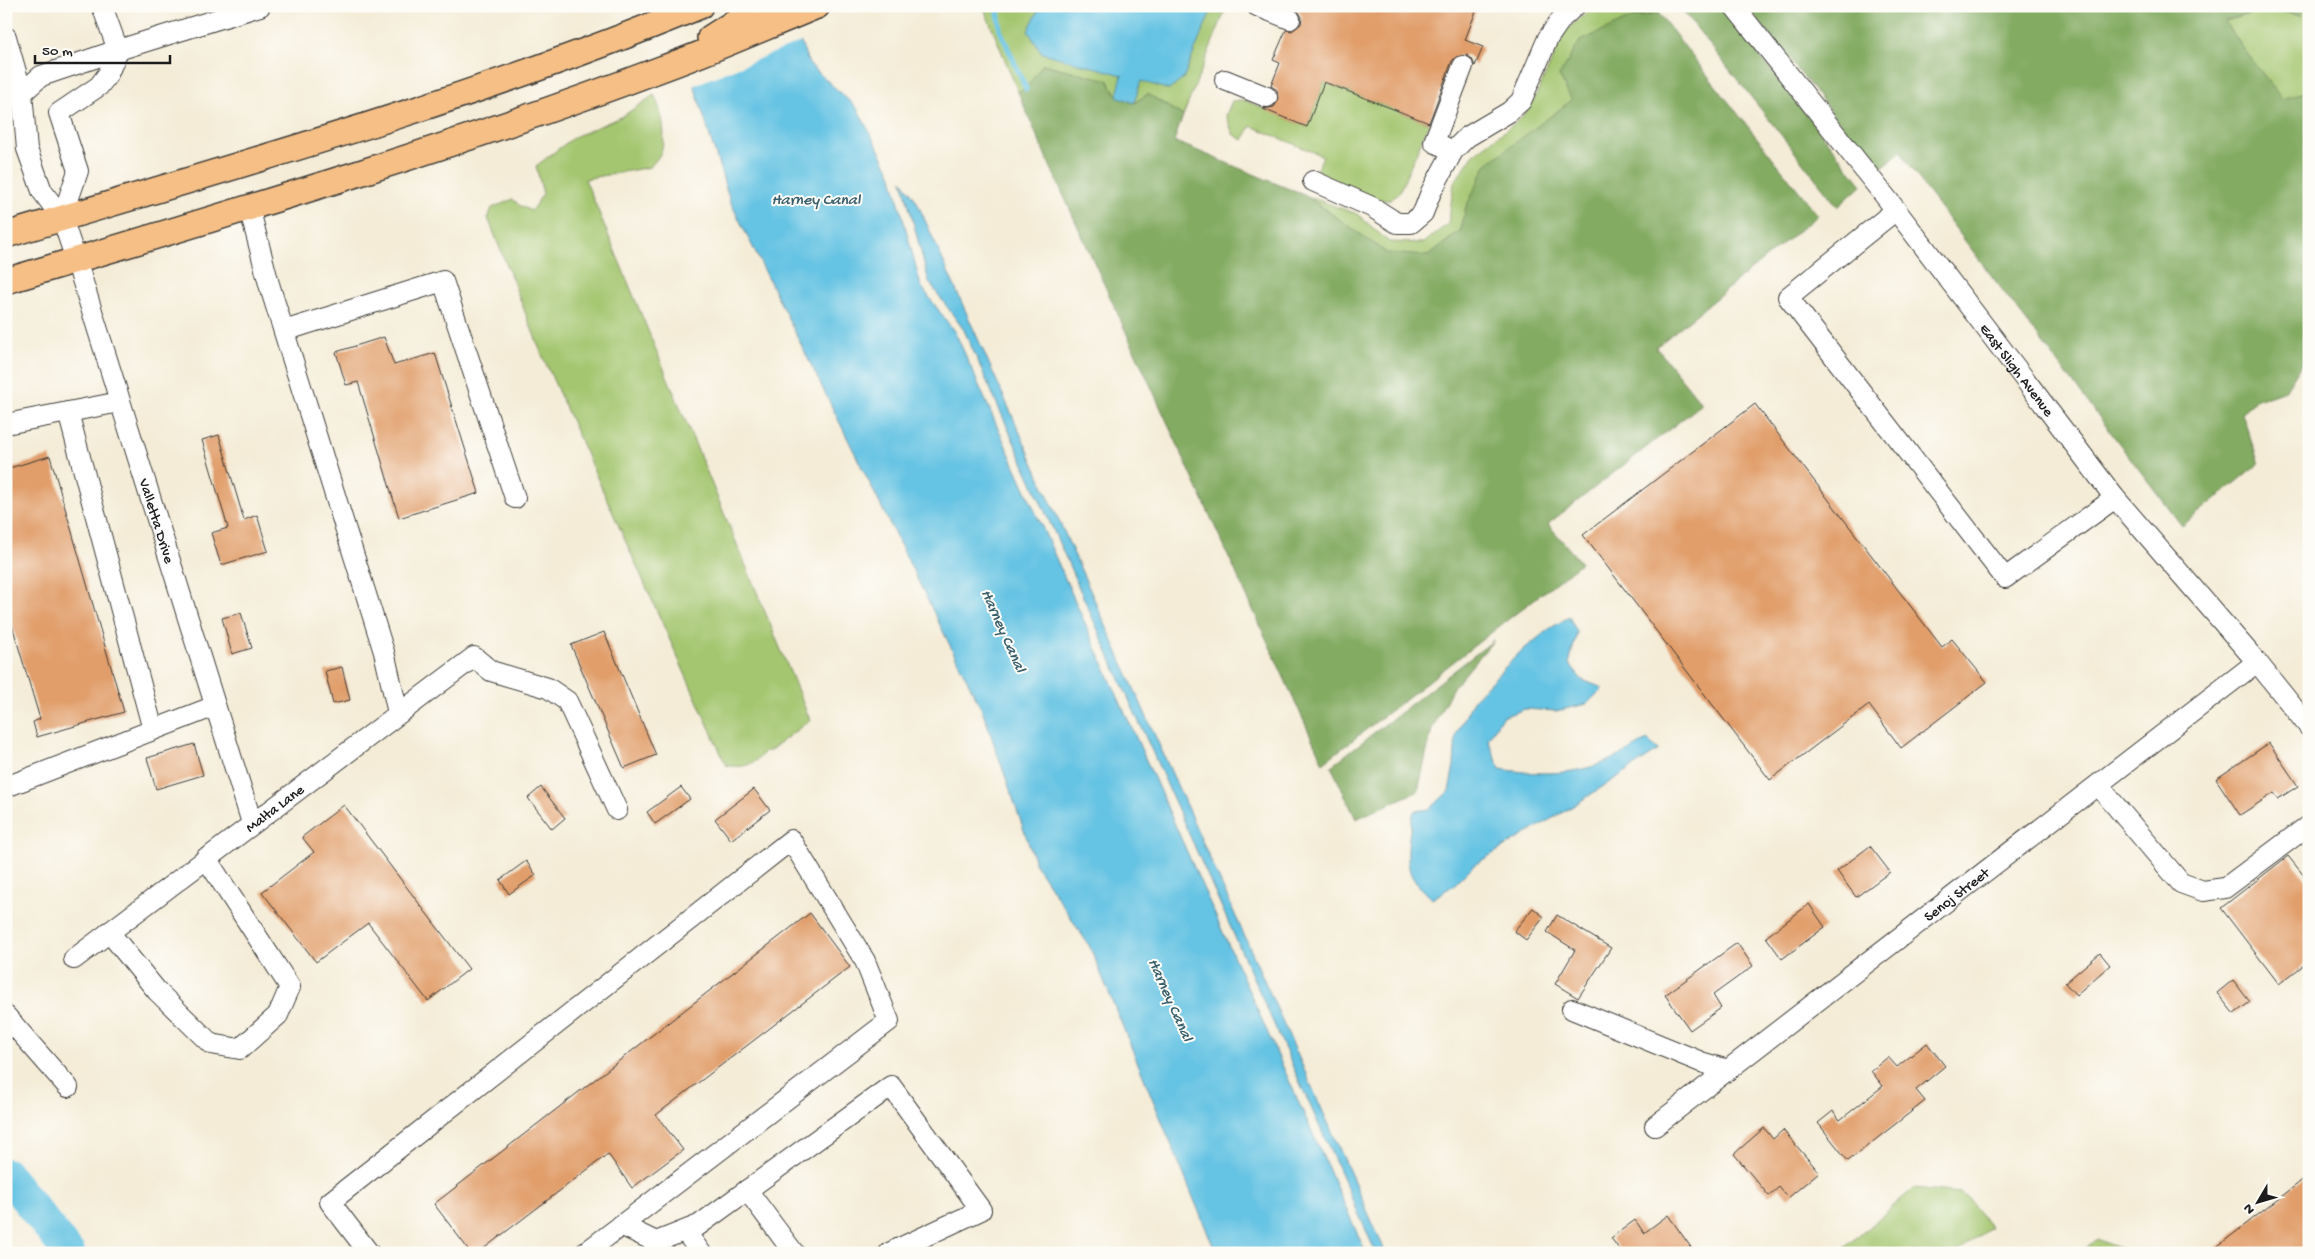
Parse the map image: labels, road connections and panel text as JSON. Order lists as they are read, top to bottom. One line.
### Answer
{"streets":{"street":["East Sligh Avenue","Valletta Drive","Malta Lane","Senoj Street"]},"crossings":[["East Sligh Avenue","Senoj Street"],["Valletta Drive","Malta Lane"]],"water":["Harney Canal"],"scale_bar":"50 m","north":"bottom left"}
